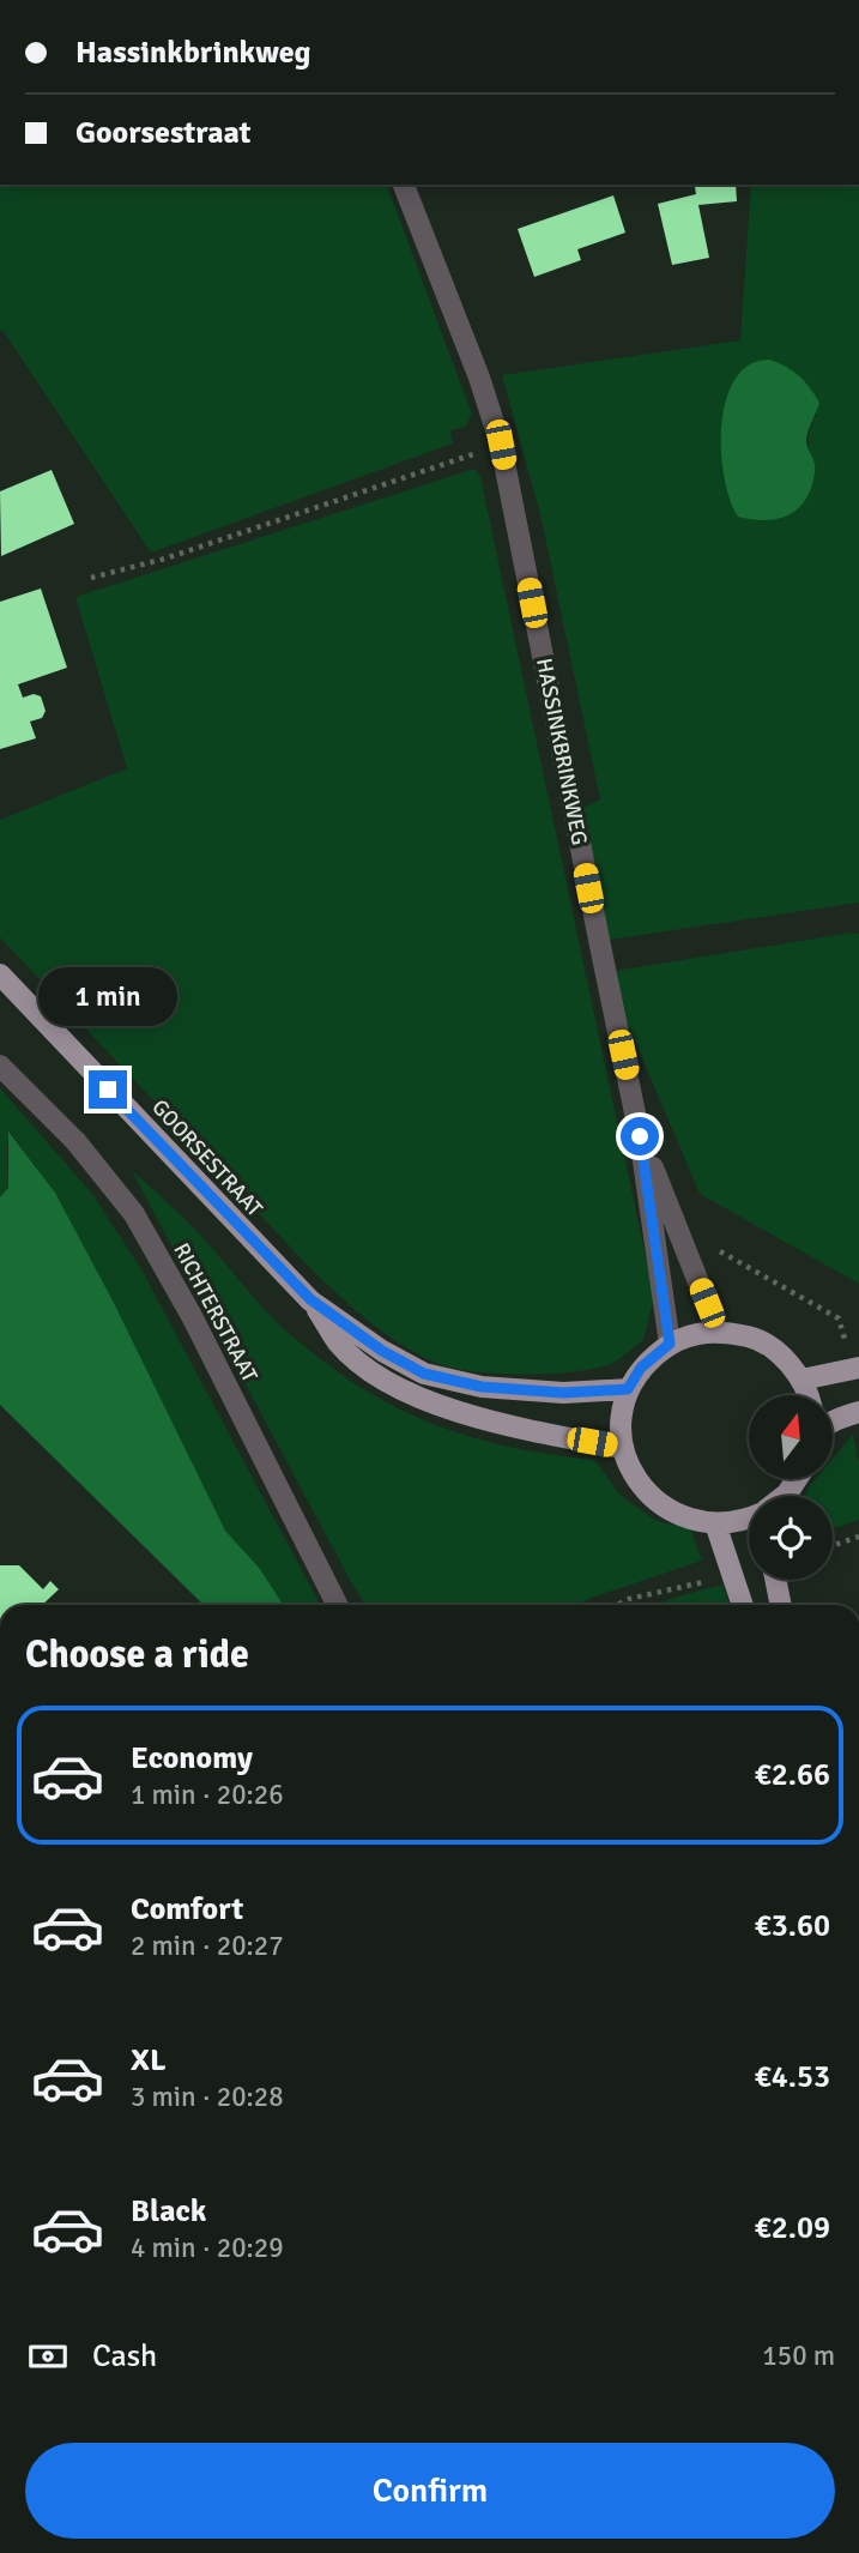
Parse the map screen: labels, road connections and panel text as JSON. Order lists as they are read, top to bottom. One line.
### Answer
{"streets":{"main road":["GOORSESTRAAT"],"street":["HASSINKBRINKWEG","RICHTERSTRAAT"]},"north":"top","page":{"banner":["Hassinkbrinkweg","Goorsestraat"],"bubble":"1 min","heading":"Choose a ride","list":[{"name":"Economy","note":"1 min · 20:26","value":"€2.66"},{"name":"Comfort","note":"2 min · 20:27","value":"€3.60"},{"name":"XL","note":"3 min · 20:28","value":"€4.53"},{"name":"Black","note":"4 min · 20:29","value":"€2.09"}],"pay":["Cash","150 m"],"buttons":"Confirm"}}
